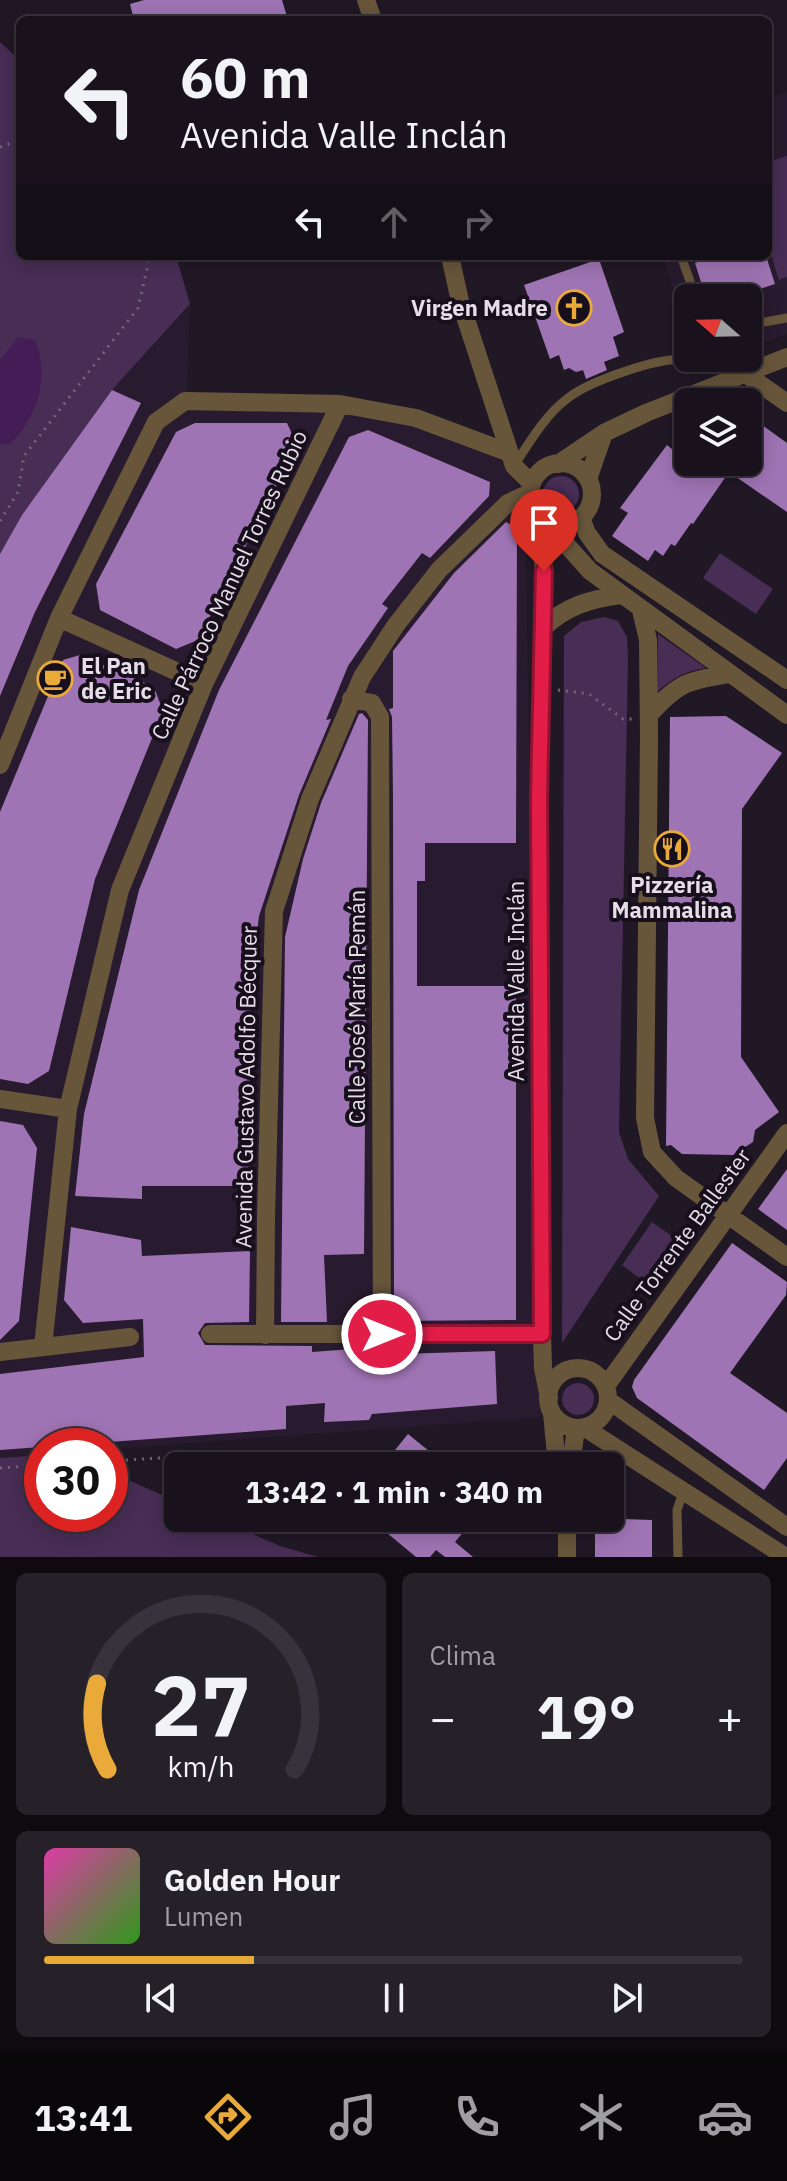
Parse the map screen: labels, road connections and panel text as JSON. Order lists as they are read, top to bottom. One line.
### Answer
{"streets":{"street":["Calle Párroco Manuel Torres Rubio","Avenida Valle Inclán","Calle José María Pemán","Avenida Gustavo Adolfo Bécquer","Calle Torrente Ballester"]},"crossings":[["Avenida Valle Inclán","Avenida Gustavo Adolfo Bécquer"],["Avenida Valle Inclán","Calle Torrente Ballester"],["Calle José María Pemán","Avenida Gustavo Adolfo Bécquer"]],"places":{"church":["Virgen Madre"],"cafe":["El Pan de Eric"],"restaurant":["Pizzería Mammalina"]},"north":"left","page":{"turn":["60 m","Avenida Valle Inclán"],"limit":"30","trip":"13:42 · 1 min · 340 m","tile":"Clima","heat":["−","19°","+"],"song":["Golden Hour","Lumen"],"tabs":"13:41","gauge":["27","km/h"]}}
